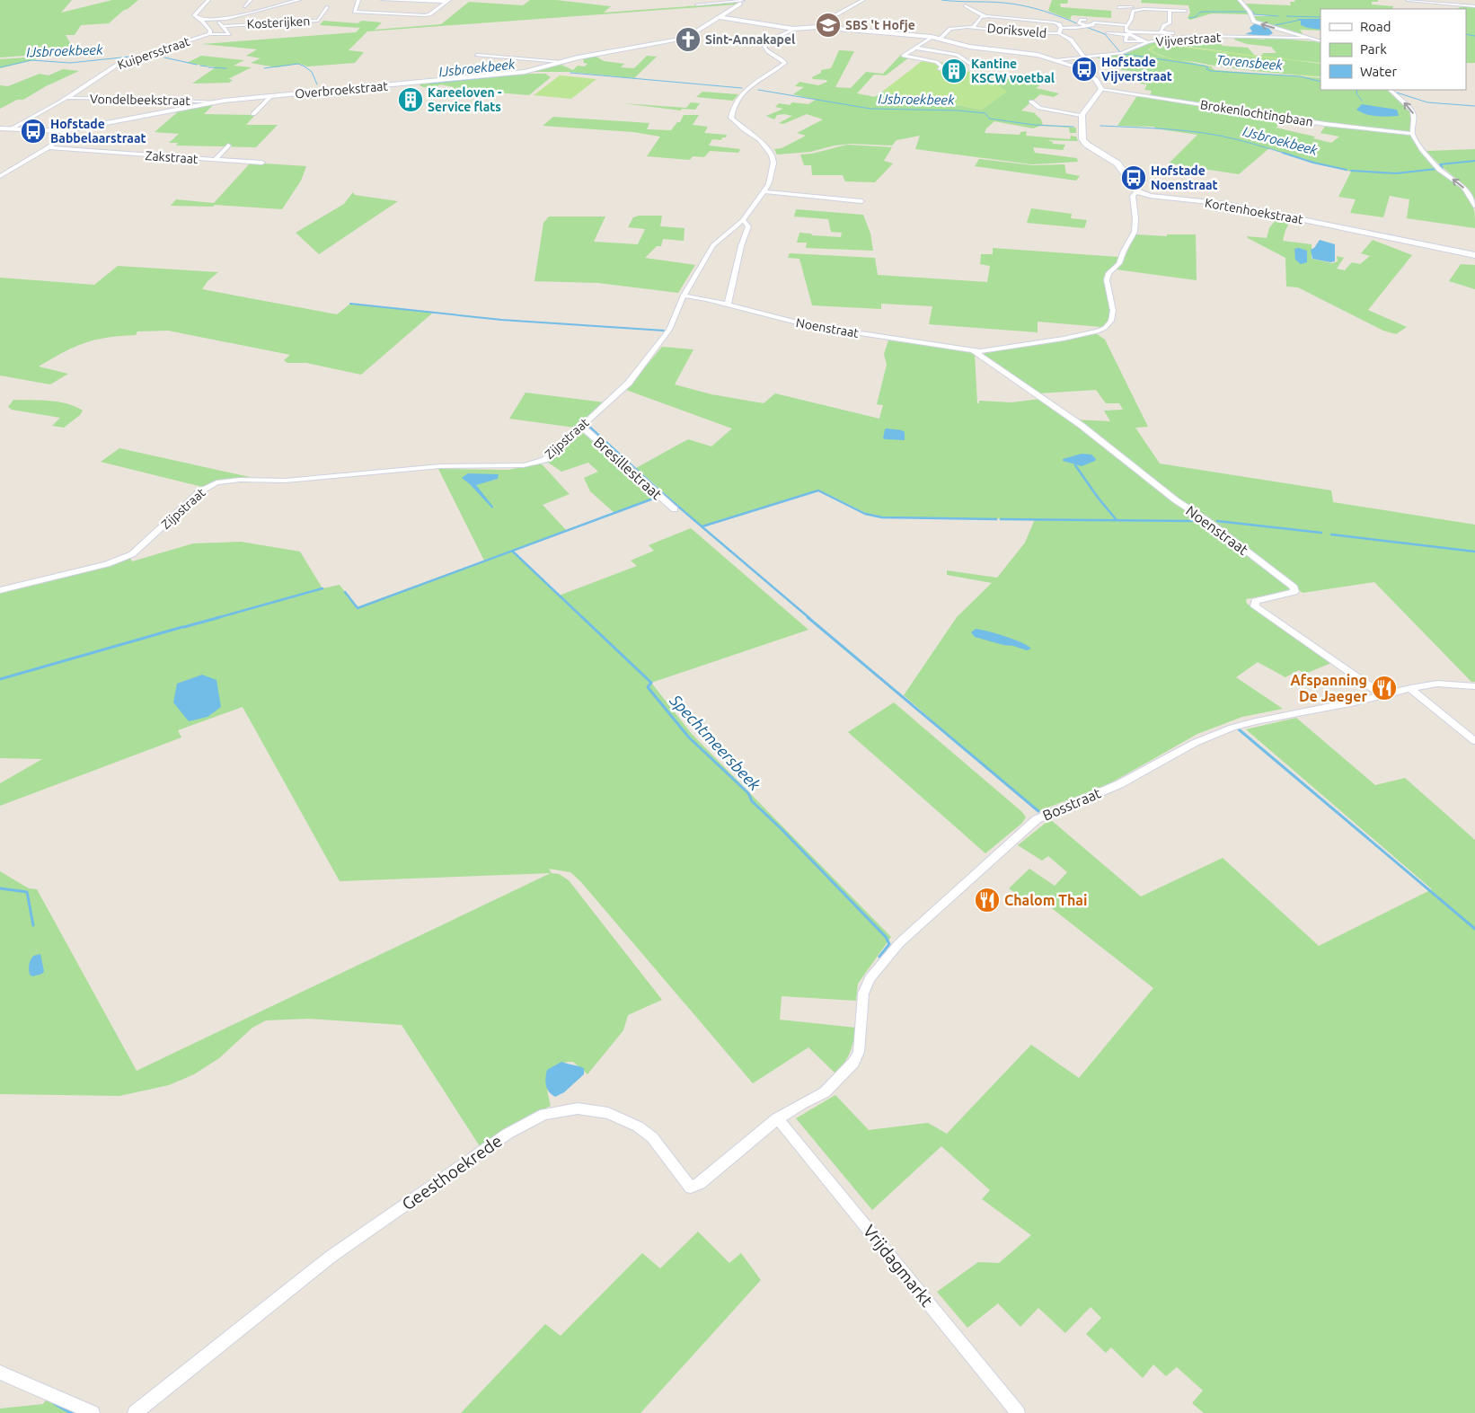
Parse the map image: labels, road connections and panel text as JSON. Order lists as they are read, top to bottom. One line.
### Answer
{"streets":{"street":["Kosterijken","Doriksveld","Vijverstraat","Kuipersstraat","Overbroekstraat","Vondelbeekstraat","Brokenlochtingbaan","Zakstraat","Kortenhoekstraat","Noenstraat","Zijpstraat","Bresillestraat","Bosstraat","Geesthoekrede","Vrijdagmarkt"]},"crossings":[["Doriksveld","Vijverstraat"],["Kuipersstraat","Overbroekstraat"],["Kuipersstraat","Vondelbeekstraat"],["Overbroekstraat","Vondelbeekstraat"],["Kortenhoekstraat","Noenstraat"],["Noenstraat","Zijpstraat"],["Noenstraat","Bosstraat"],["Zijpstraat","Bresillestraat"],["Bosstraat","Geesthoekrede"],["Bosstraat","Vrijdagmarkt"],["Geesthoekrede","Vrijdagmarkt"]],"water":["IJsbroekbeek","Torensbeek","Spechtmeersbeek"],"places":{"school or university":["SBS 't Hofje"],"church":["Sint-Annakapel"],"bus stop":["Hofstade Vijverstraat","Hofstade Babbelaarstraat","Hofstade Noenstraat"],"building":["Kantine KSCW voetbal","Kareeloven - Service flats"],"restaurant":["Afspanning De Jaeger","Chalom Thai"]},"legend":["Road","Park","Water"]}
